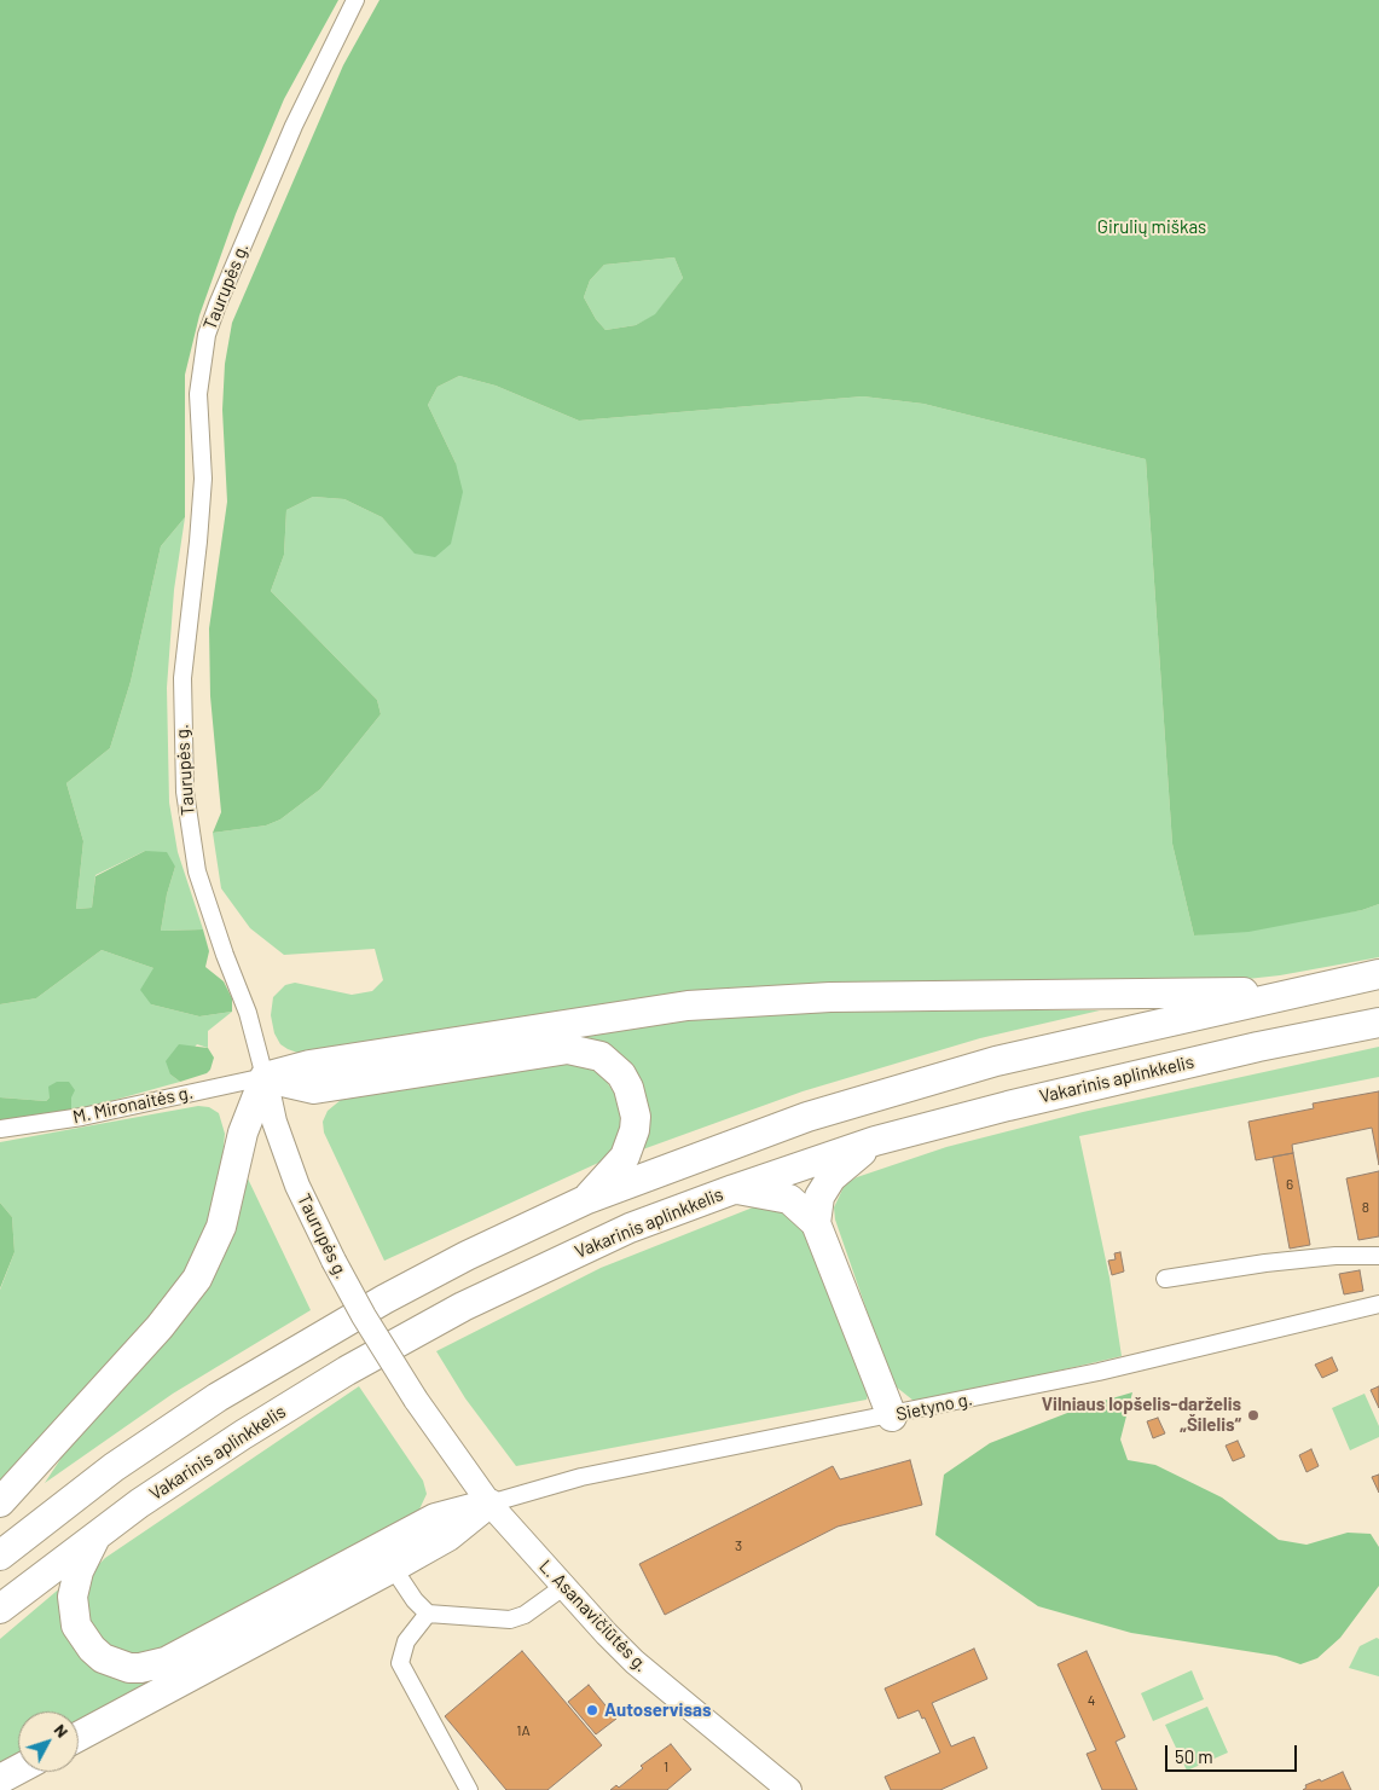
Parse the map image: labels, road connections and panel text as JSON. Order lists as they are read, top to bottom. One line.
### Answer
{"streets":{"highway":["Vakarinis aplinkkelis"],"main road":["Taurupės g.","L. Asanavičiūtės g."],"street":["M. Mironaitės g.","Sietyno g."]},"crossings":[["Taurupės g.","M. Mironaitės g."],["Taurupės g.","Sietyno g."],["Taurupės g.","L. Asanavičiūtės g."],["Sietyno g.","L. Asanavičiūtės g."]],"parks":["Girulių miškas"],"places":["Vilniaus lopšelis-darželis „Šilelis“","Autoservisas"],"house_numbers":["6","8","3","4","1A","1"],"scale_bar":"50 m","north":"top right"}
